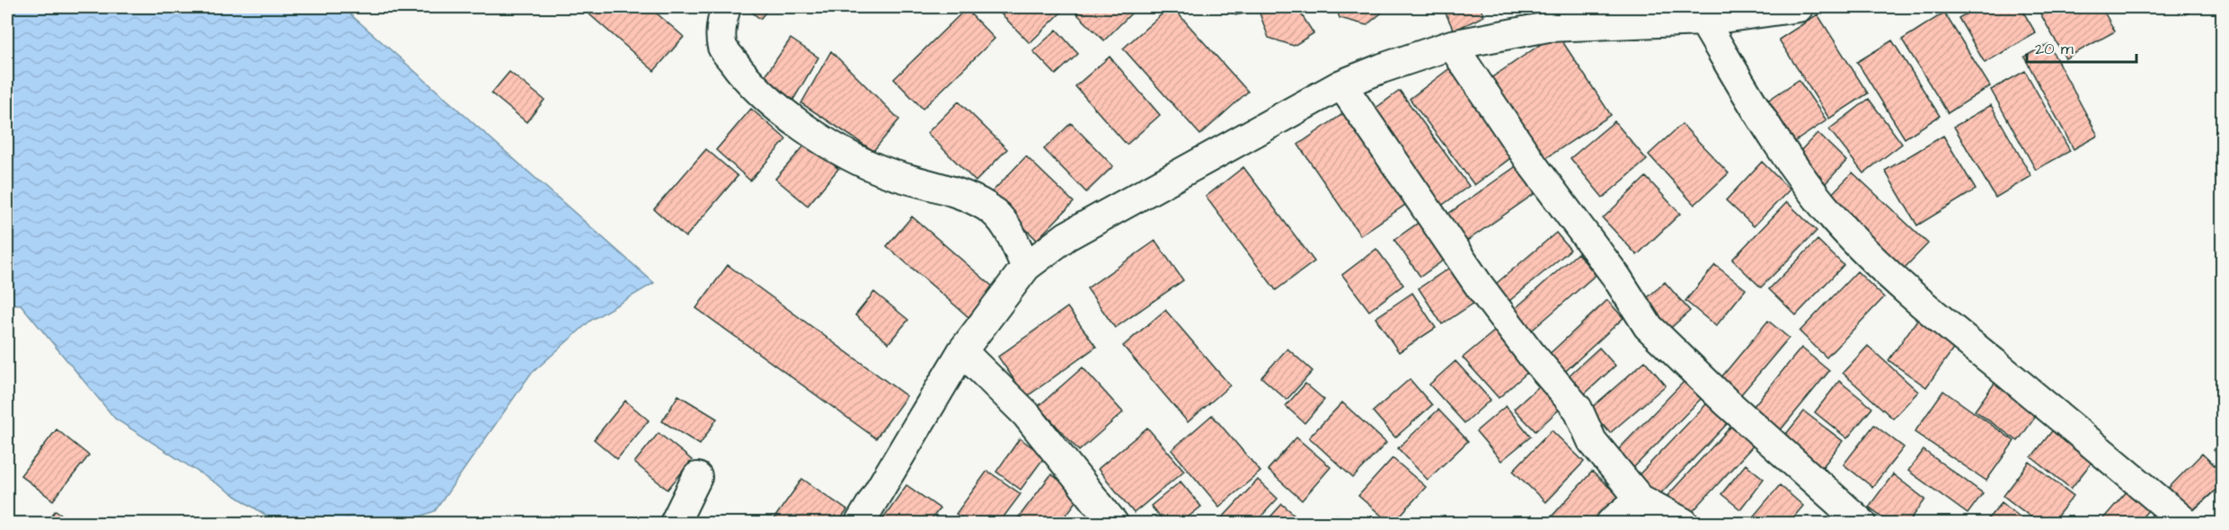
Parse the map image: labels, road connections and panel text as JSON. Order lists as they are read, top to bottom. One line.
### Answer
{"scale_bar":"20 m"}
